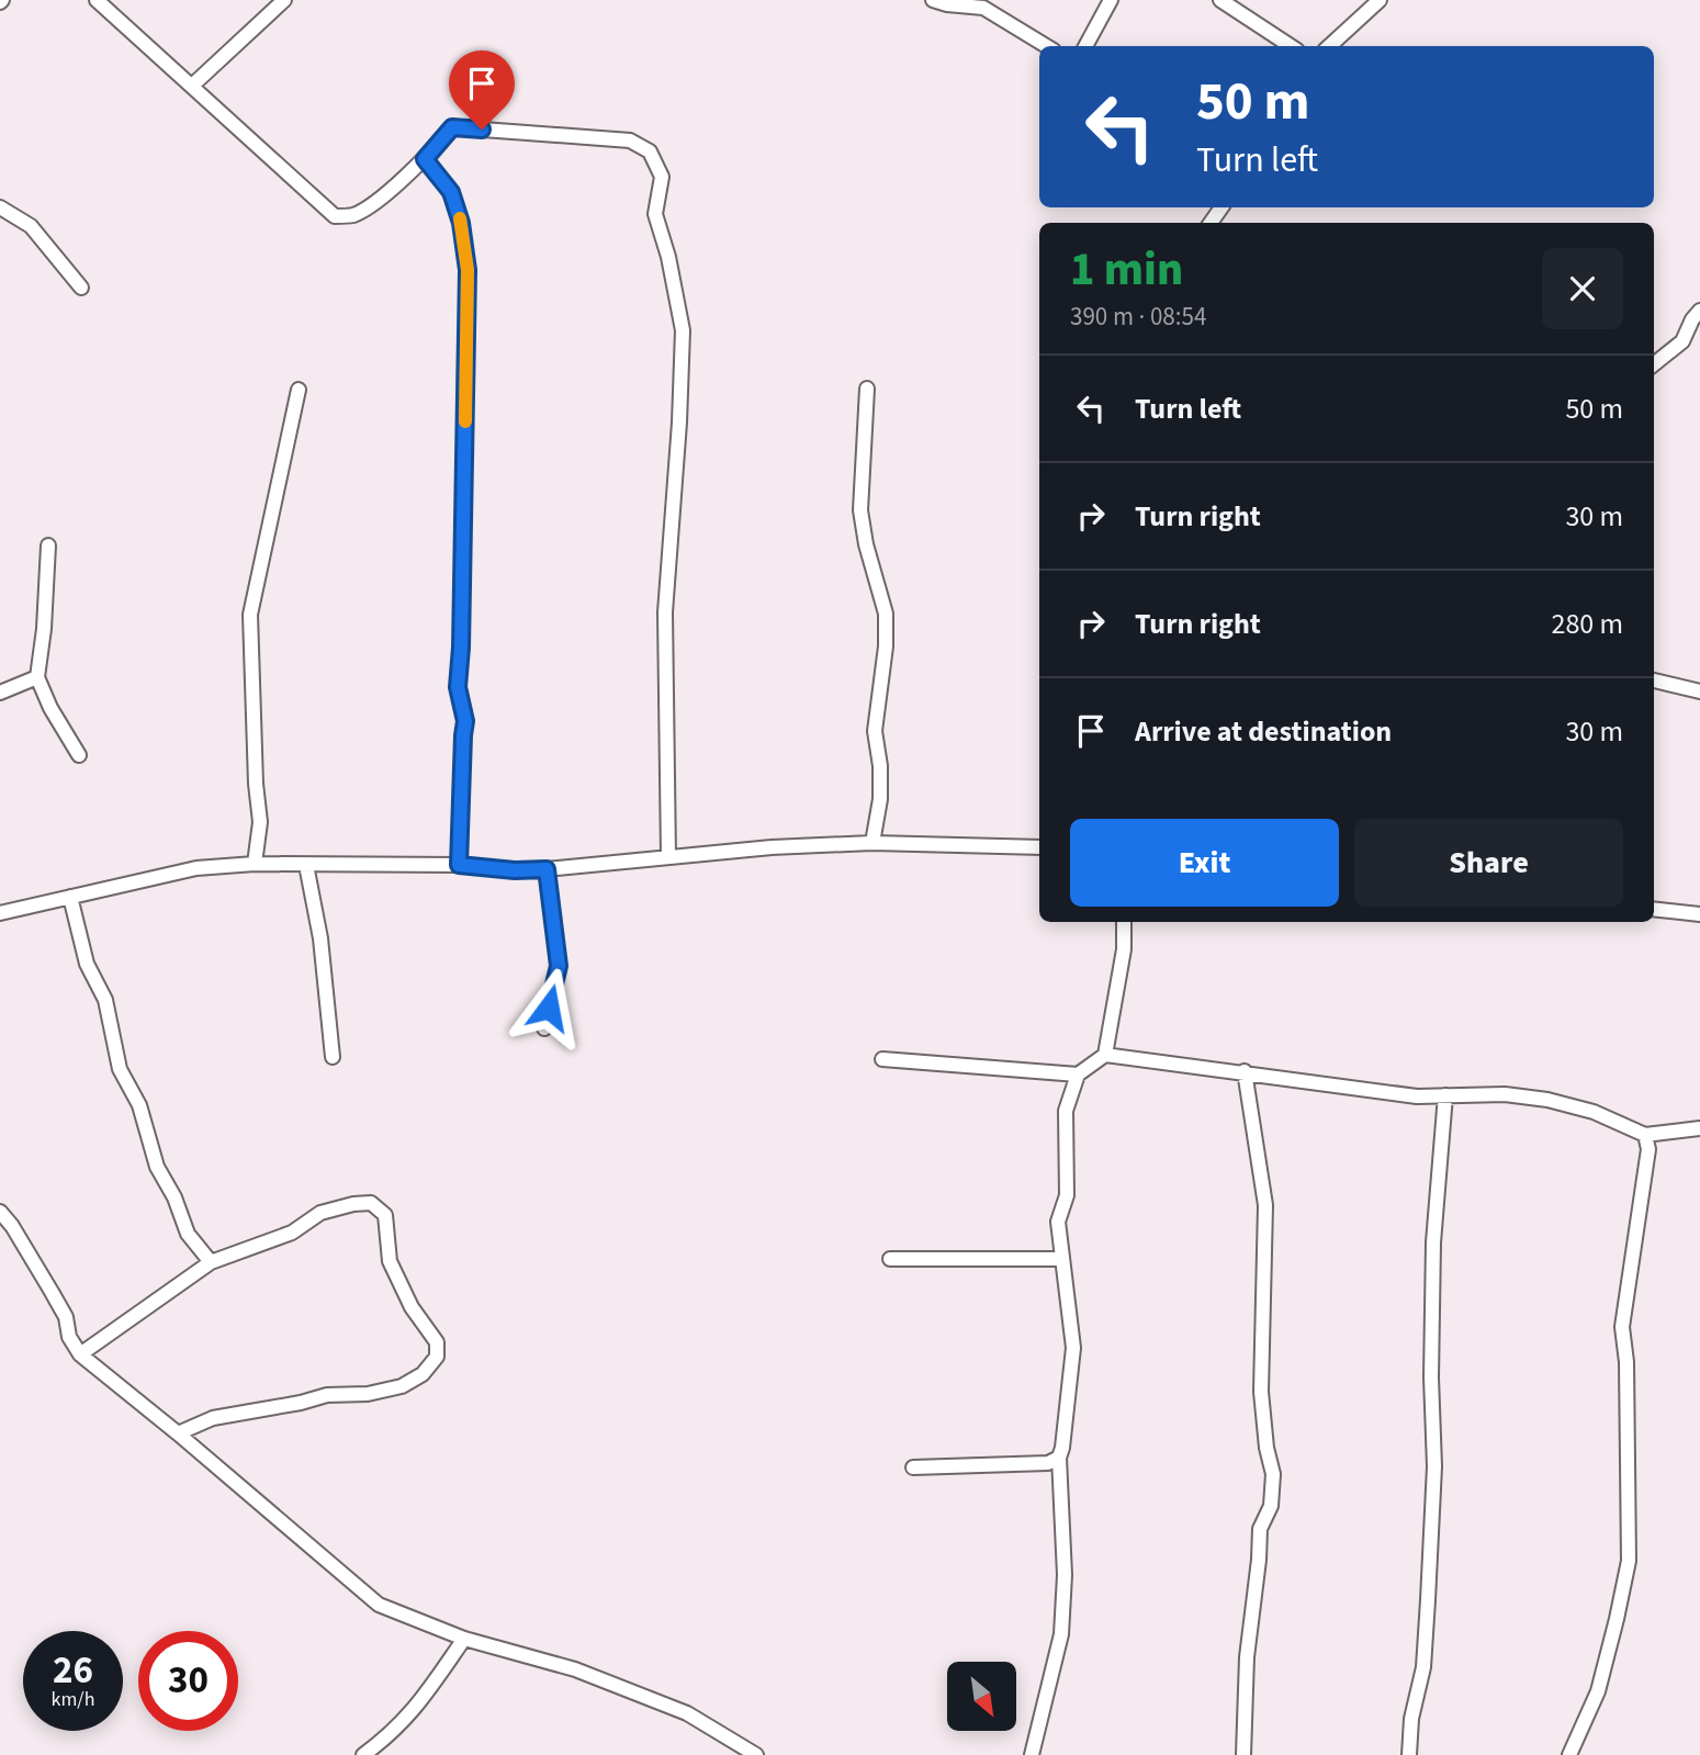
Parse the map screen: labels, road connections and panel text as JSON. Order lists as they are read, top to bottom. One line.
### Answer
{"north":"bottom right","page":{"turn":["50 m","Turn left"],"heading":["1 min","390 m · 08:54"],"list":[{"name":"Turn left","value":"50 m"},{"name":"Turn right","value":"30 m"},{"name":"Turn right","value":"280 m"},{"name":"Arrive at destination","value":"30 m"}],"buttons":["Exit","Share"],"speed":"26 km/h","limit":"30"}}
